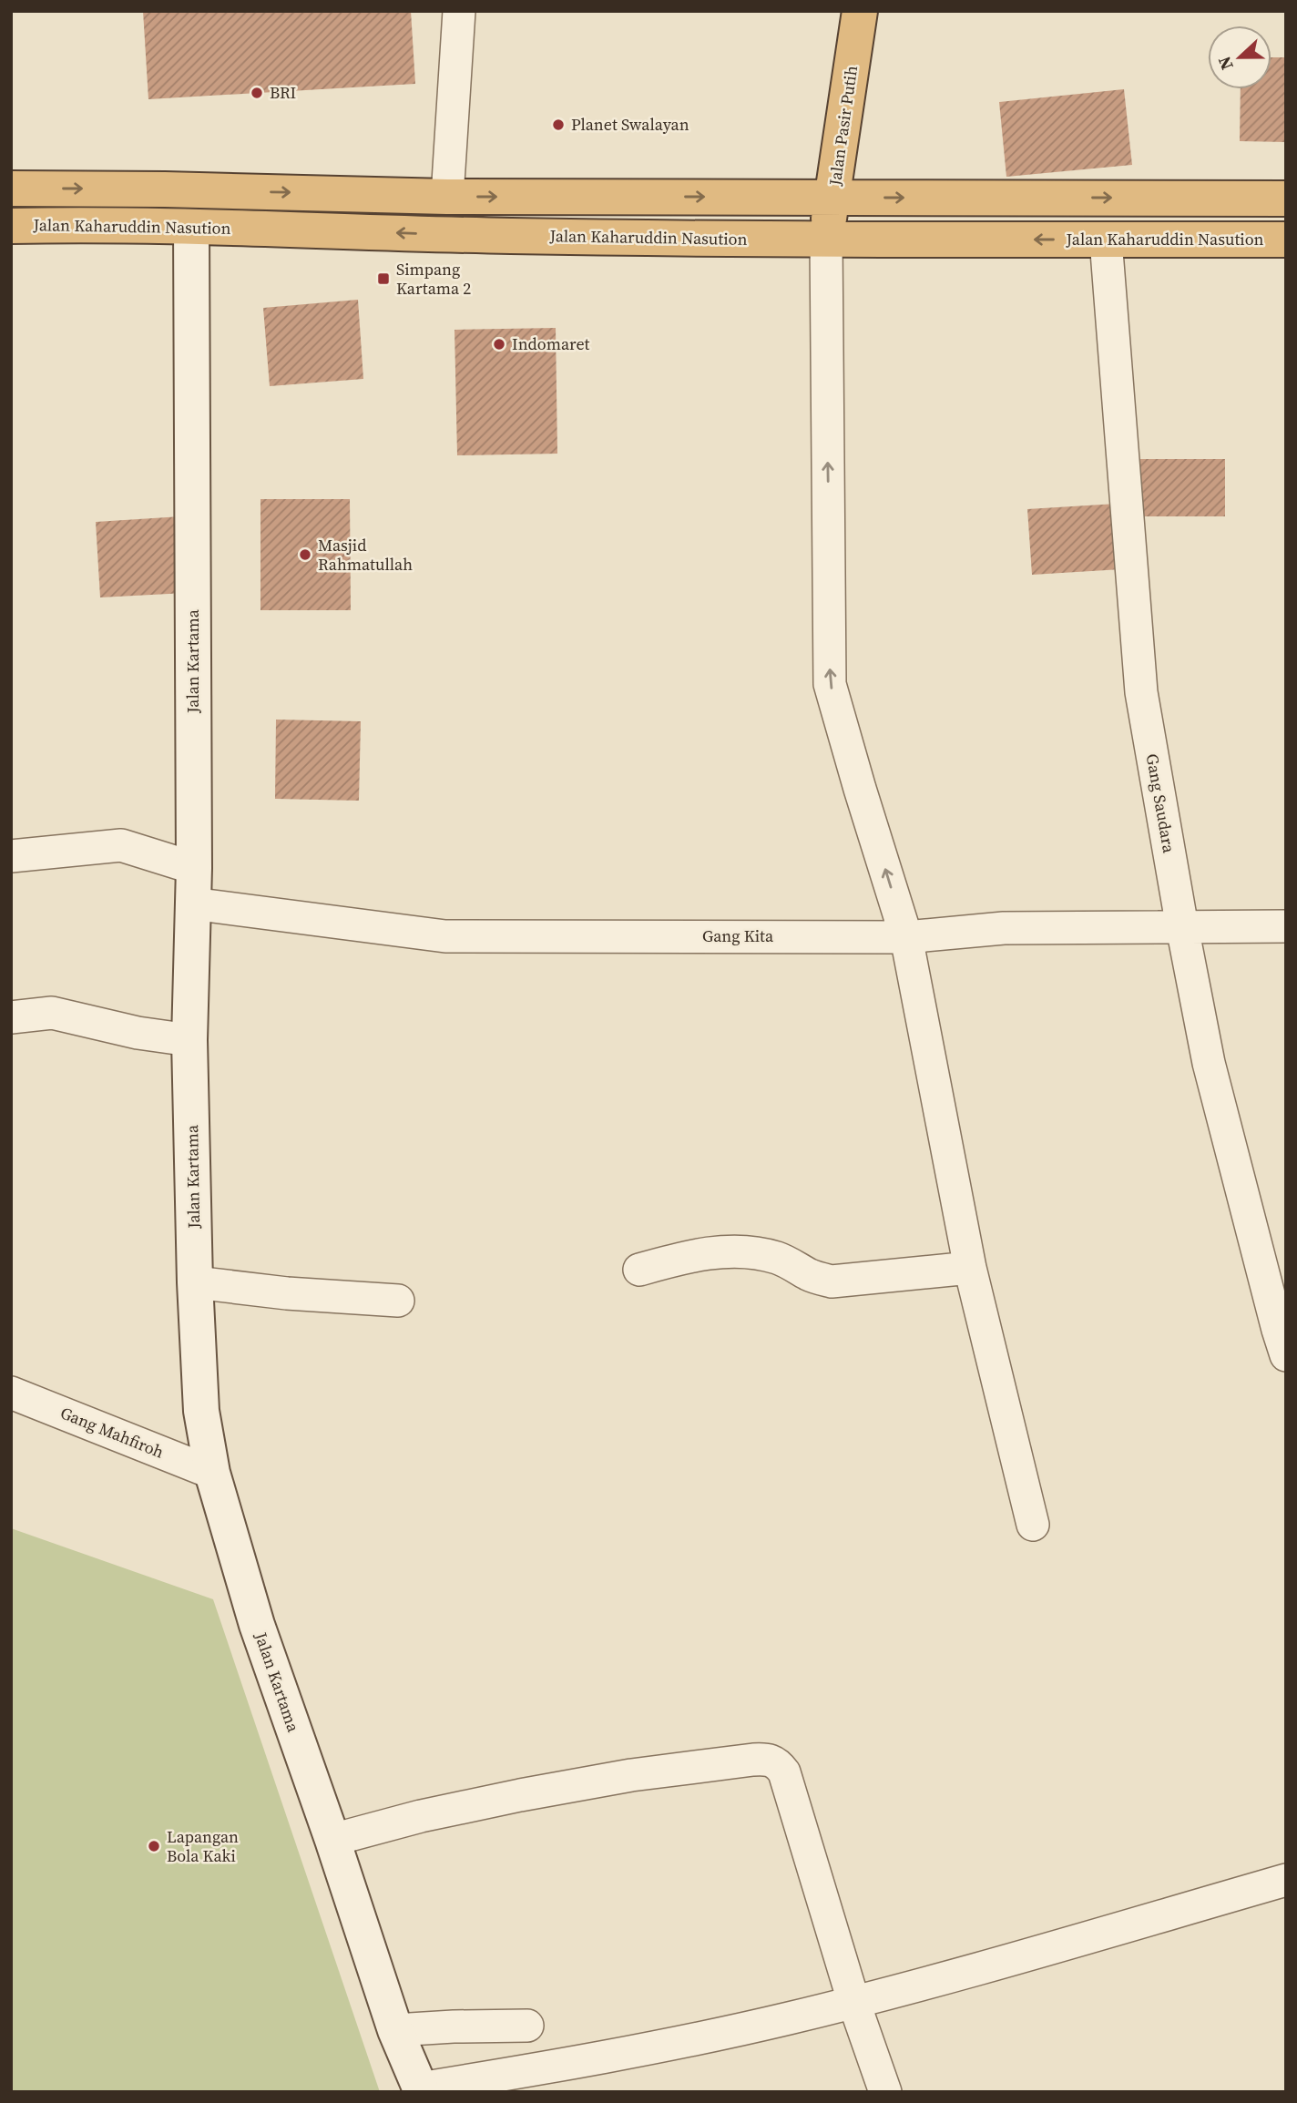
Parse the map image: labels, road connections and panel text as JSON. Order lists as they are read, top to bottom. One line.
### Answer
{"streets":{"highway":["Jalan Pasir Putih","Jalan Kaharuddin Nasution"],"main road":["Jalan Kartama"],"street":["Gang Saudara","Gang Kita","Gang Mahfiroh"]},"crossings":[["Jalan Pasir Putih","Jalan Kaharuddin Nasution"],["Jalan Kaharuddin Nasution","Jalan Kartama"],["Jalan Kaharuddin Nasution","Gang Saudara"],["Jalan Kartama","Gang Kita"],["Jalan Kartama","Gang Mahfiroh"],["Gang Saudara","Gang Kita"]],"places":{"other":["BRI","Planet Swalayan","Indomaret","Masjid Rahmatullah","Lapangan Bola Kaki"],"transit":["Simpang Kartama 2"]},"north":"left"}
